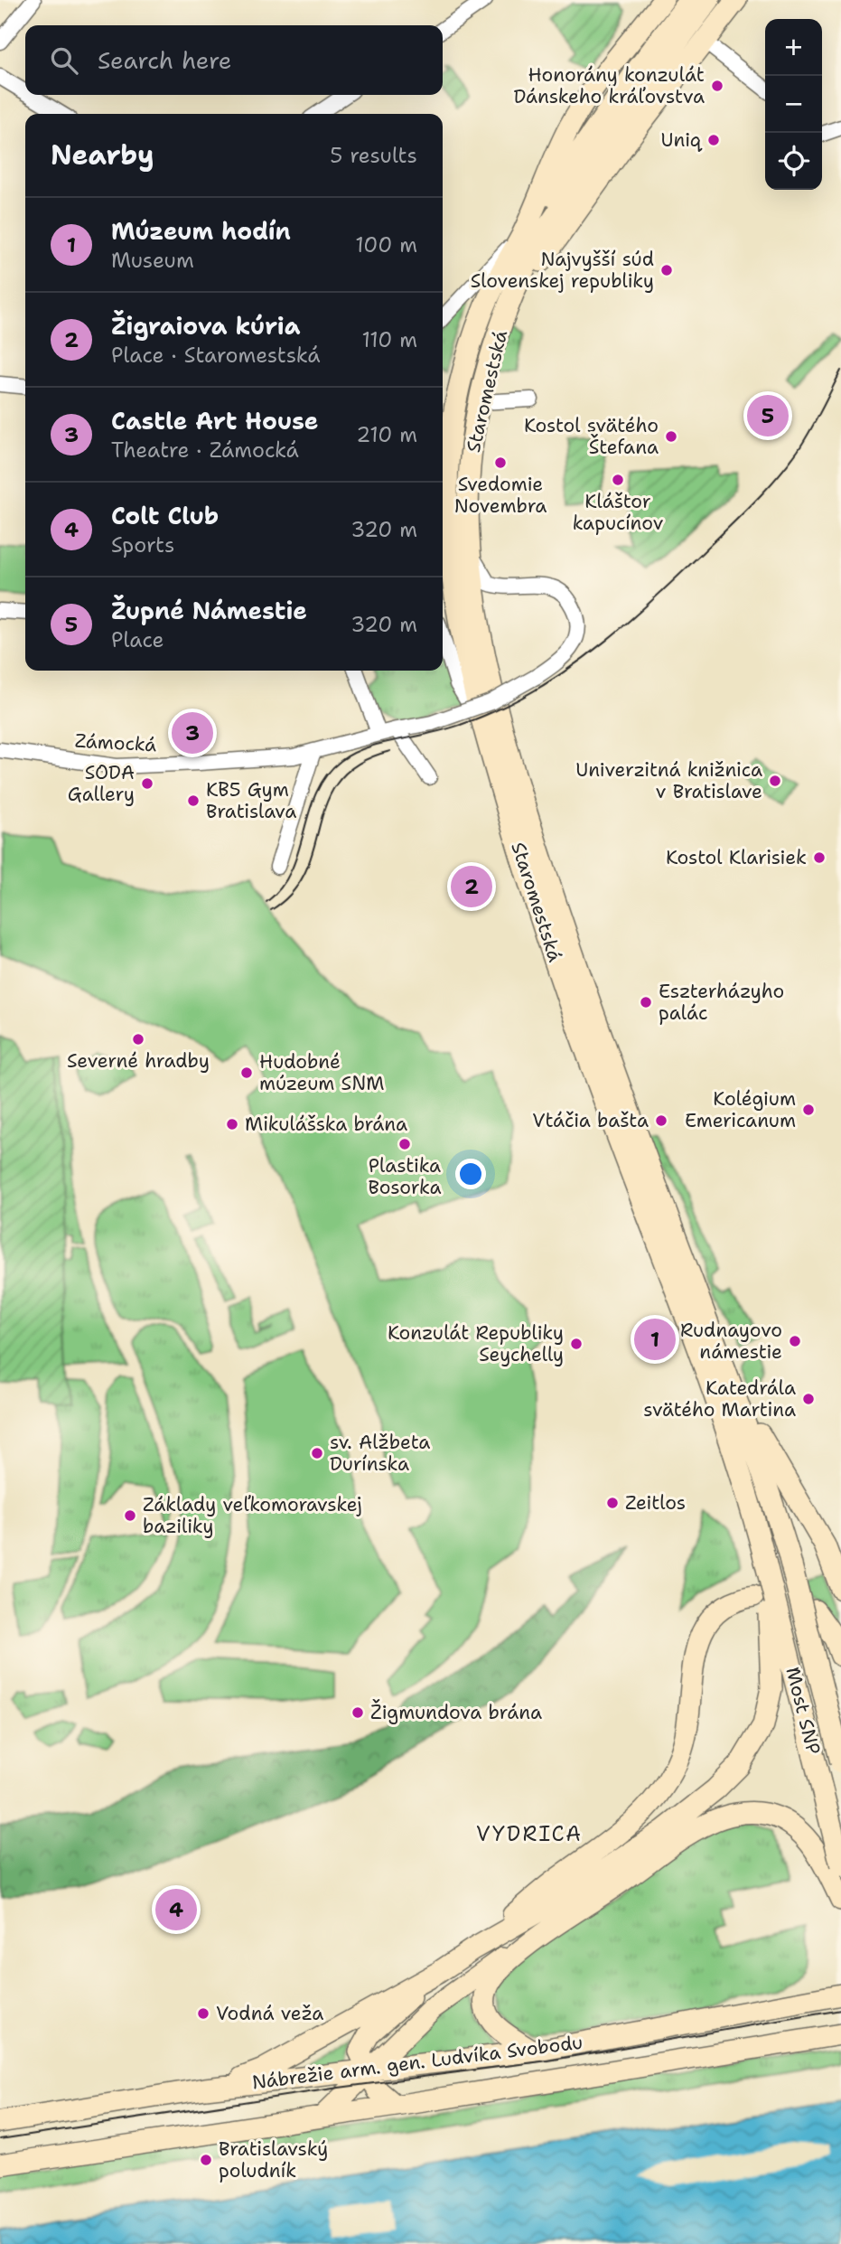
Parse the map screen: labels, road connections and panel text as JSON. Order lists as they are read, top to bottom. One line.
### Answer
{"streets":{"main road":["Staromestská","Most SNP","Nábrežie arm. gen. Ludvíka Svobodu"],"street":["Zámocká"]},"crossings":[["Staromestská","Zámocká"],["Staromestská","Most SNP"]],"districts":["VYDRICA"],"places":["Honorány konzulát Dánskeho kráľovstva","Uniq","Najvyšší súd Slovenskej republiky","Kostol svätého Štefana","Svedomie Novembra","Kláštor kapucínov","Univerzitná knižnica v Bratislave","SODA Gallery","KB5 Gym Bratislava","Kostol Klarisiek","Eszterházyho palác","Severné hradby","Hudobné múzeum SNM","Kolégium Emericanum","Vtáčia bašta","Mikulášska brána","Plastika Bosorka","Rudnayovo námestie","Konzulát Republiky Seychelly","Katedrála svätého Martina","sv. Alžbeta Durínska","Zeitlos","Základy veľkomoravskej baziliky","Žigmundova brána","Vodná veža","Bratislavský poludník"],"page":{"map_buttons":["+","−"],"search":"Search here","heading":["Nearby","5 results"],"list":[{"mark":"1","name":"Múzeum hodín","note":"Museum","value":"100 m"},{"mark":"2","name":"Žigraiova kúria","note":"Place · Staromestská","value":"110 m"},{"mark":"3","name":"Castle Art House","note":"Theatre · Zámocká","value":"210 m"},{"mark":"4","name":"Colt Club","note":"Sports","value":"320 m"},{"mark":"5","name":"Župné Námestie","note":"Place","value":"320 m"}],"pins":["5","3","2","1","4"]}}
